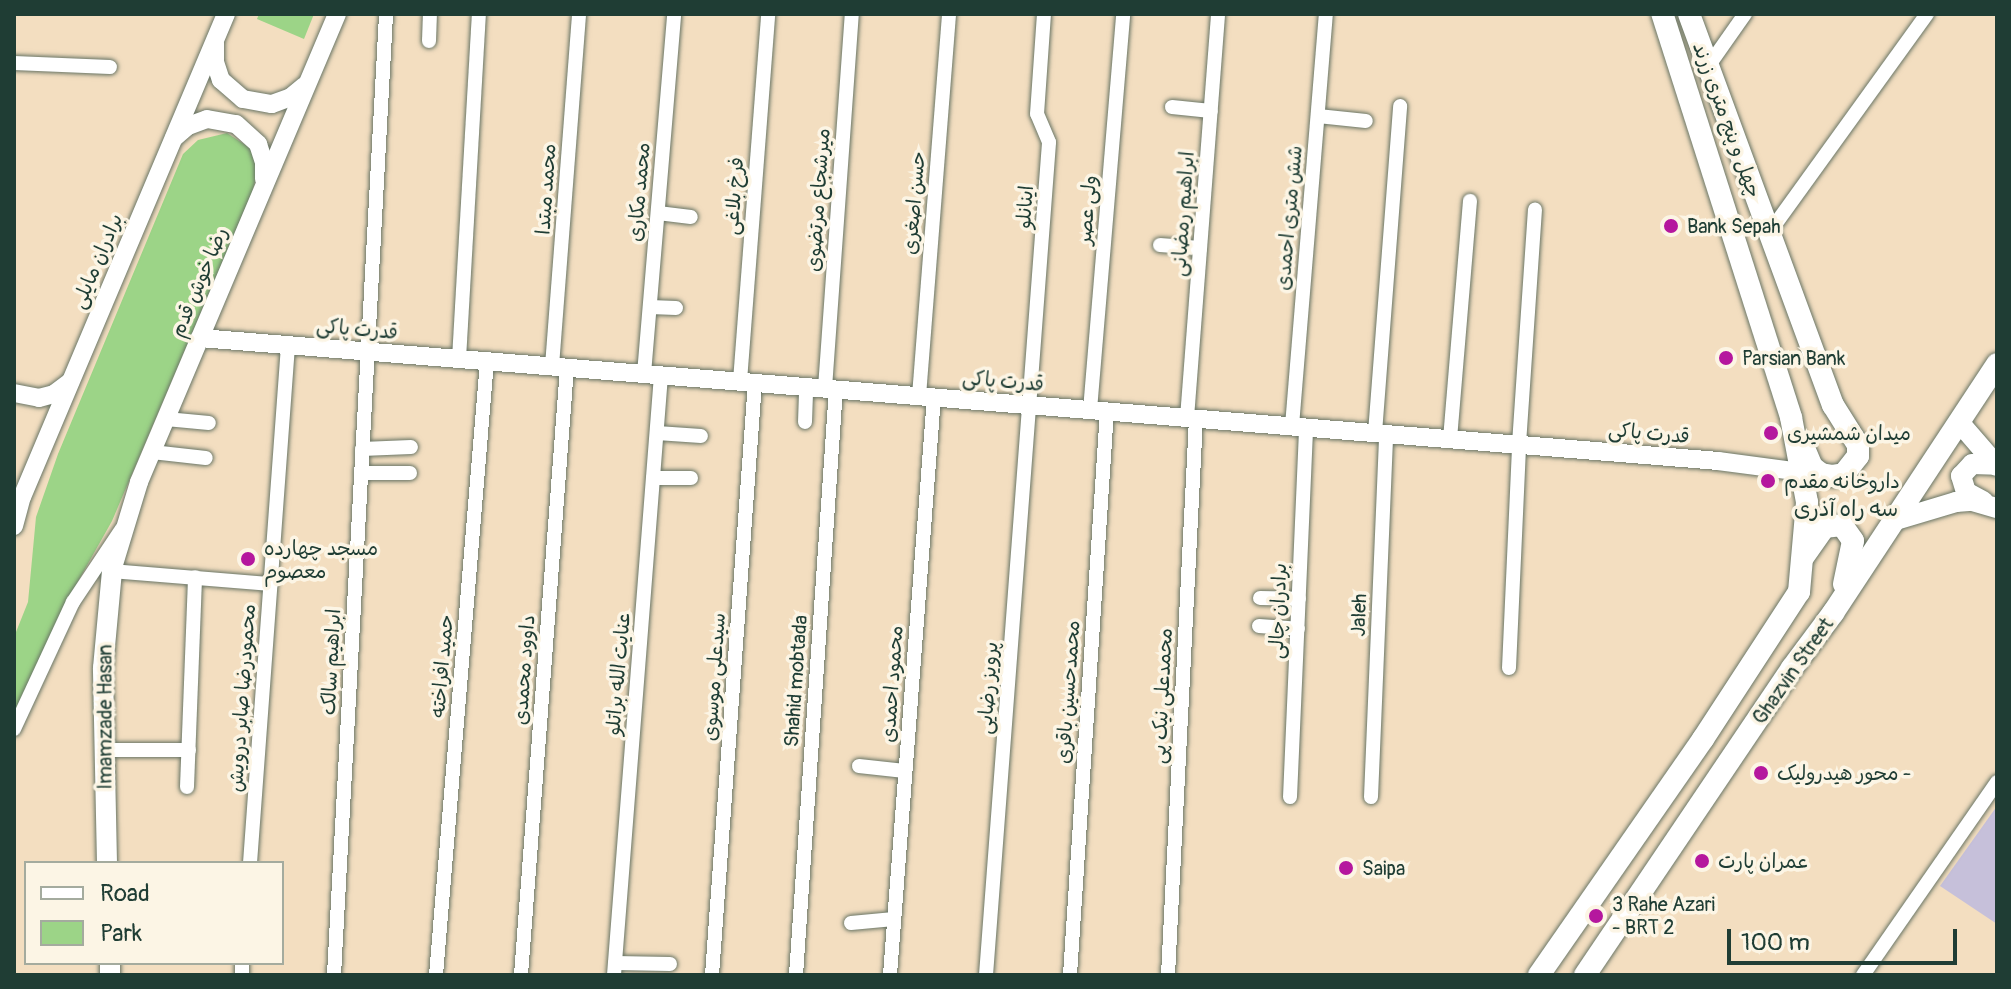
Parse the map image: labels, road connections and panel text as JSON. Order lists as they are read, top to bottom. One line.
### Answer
{"streets":{"main road":["چهل و پنج متری زرند","Ghazvin Street","Imamzade Hasan"],"street":["محمد مبتدا","محمد مکاری","فرخ بلاغی","میرشجاع مرتضوی","حسن اصغری","اینانلو","ولی عصر","ابراهیم رمضانی","شش متری احمدی","برادران مایلی","رضا خوش قدم","قدرت پاکی","برادران چالی","Jaleh","ابراهیم سالک","حمید افراخته","داوود محمدی","عنایت الله براتلو","سیدعلی موسوی","Shahid mobtada","محمود احمدی","پرویز رضایی","محمدحسین باقری","محمدعلی نیک پی","محمودرضا صابر درویش"]},"crossings":[["چهل و پنج متری زرند","قدرت پاکی"],["چهل و پنج متری زرند","Ghazvin Street"],["محمد مبتدا","قدرت پاکی"],["محمد مبتدا","داوود محمدی"],["محمد مکاری","قدرت پاکی"],["محمد مکاری","عنایت الله براتلو"],["فرخ بلاغی","قدرت پاکی"],["فرخ بلاغی","سیدعلی موسوی"],["میرشجاع مرتضوی","قدرت پاکی"],["میرشجاع مرتضوی","Shahid mobtada"],["حسن اصغری","قدرت پاکی"],["حسن اصغری","محمود احمدی"],["اینانلو","قدرت پاکی"],["اینانلو","پرویز رضایی"],["ولی عصر","قدرت پاکی"],["ولی عصر","محمدحسین باقری"],["ابراهیم رمضانی","قدرت پاکی"],["ابراهیم رمضانی","محمدعلی نیک پی"],["شش متری احمدی","قدرت پاکی"],["شش متری احمدی","برادران چالی"],["رضا خوش قدم","قدرت پاکی"],["رضا خوش قدم","Imamzade Hasan"],["قدرت پاکی","برادران چالی"],["قدرت پاکی","Jaleh"],["قدرت پاکی","ابراهیم سالک"],["قدرت پاکی","حمید افراخته"],["قدرت پاکی","داوود محمدی"],["قدرت پاکی","عنایت الله براتلو"],["قدرت پاکی","سیدعلی موسوی"],["قدرت پاکی","Shahid mobtada"],["قدرت پاکی","محمود احمدی"],["قدرت پاکی","پرویز رضایی"],["قدرت پاکی","محمدحسین باقری"],["قدرت پاکی","محمدعلی نیک پی"],["قدرت پاکی","محمودرضا صابر درویش"]],"districts":["سه راه آذری"],"places":["Bank Sepah","Parsian Bank","میدان شمشیری","داروخانه مقدم","مسجد چهارده معصوم","محور هیدرولیک -","عمران پارت","Saipa","3 Rahe Azari - BRT 2"],"legend":["Road","Park"],"scale_bar":"100 m"}
